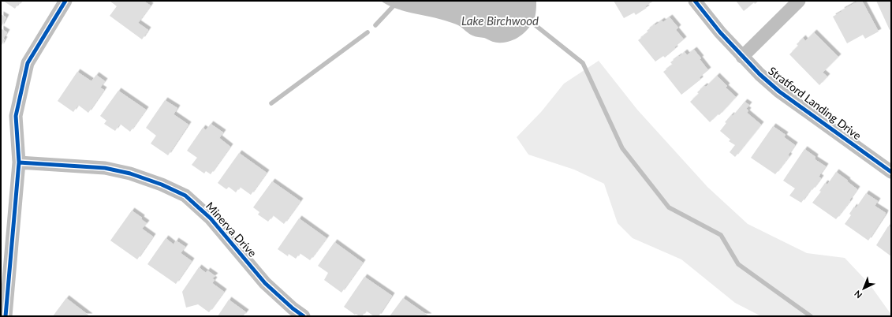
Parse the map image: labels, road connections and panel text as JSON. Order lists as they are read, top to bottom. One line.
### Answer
{"streets":{"street":["Stratford Landing Drive","Minerva Drive"]},"water":["Lake Birchwood"],"north":"bottom left"}
